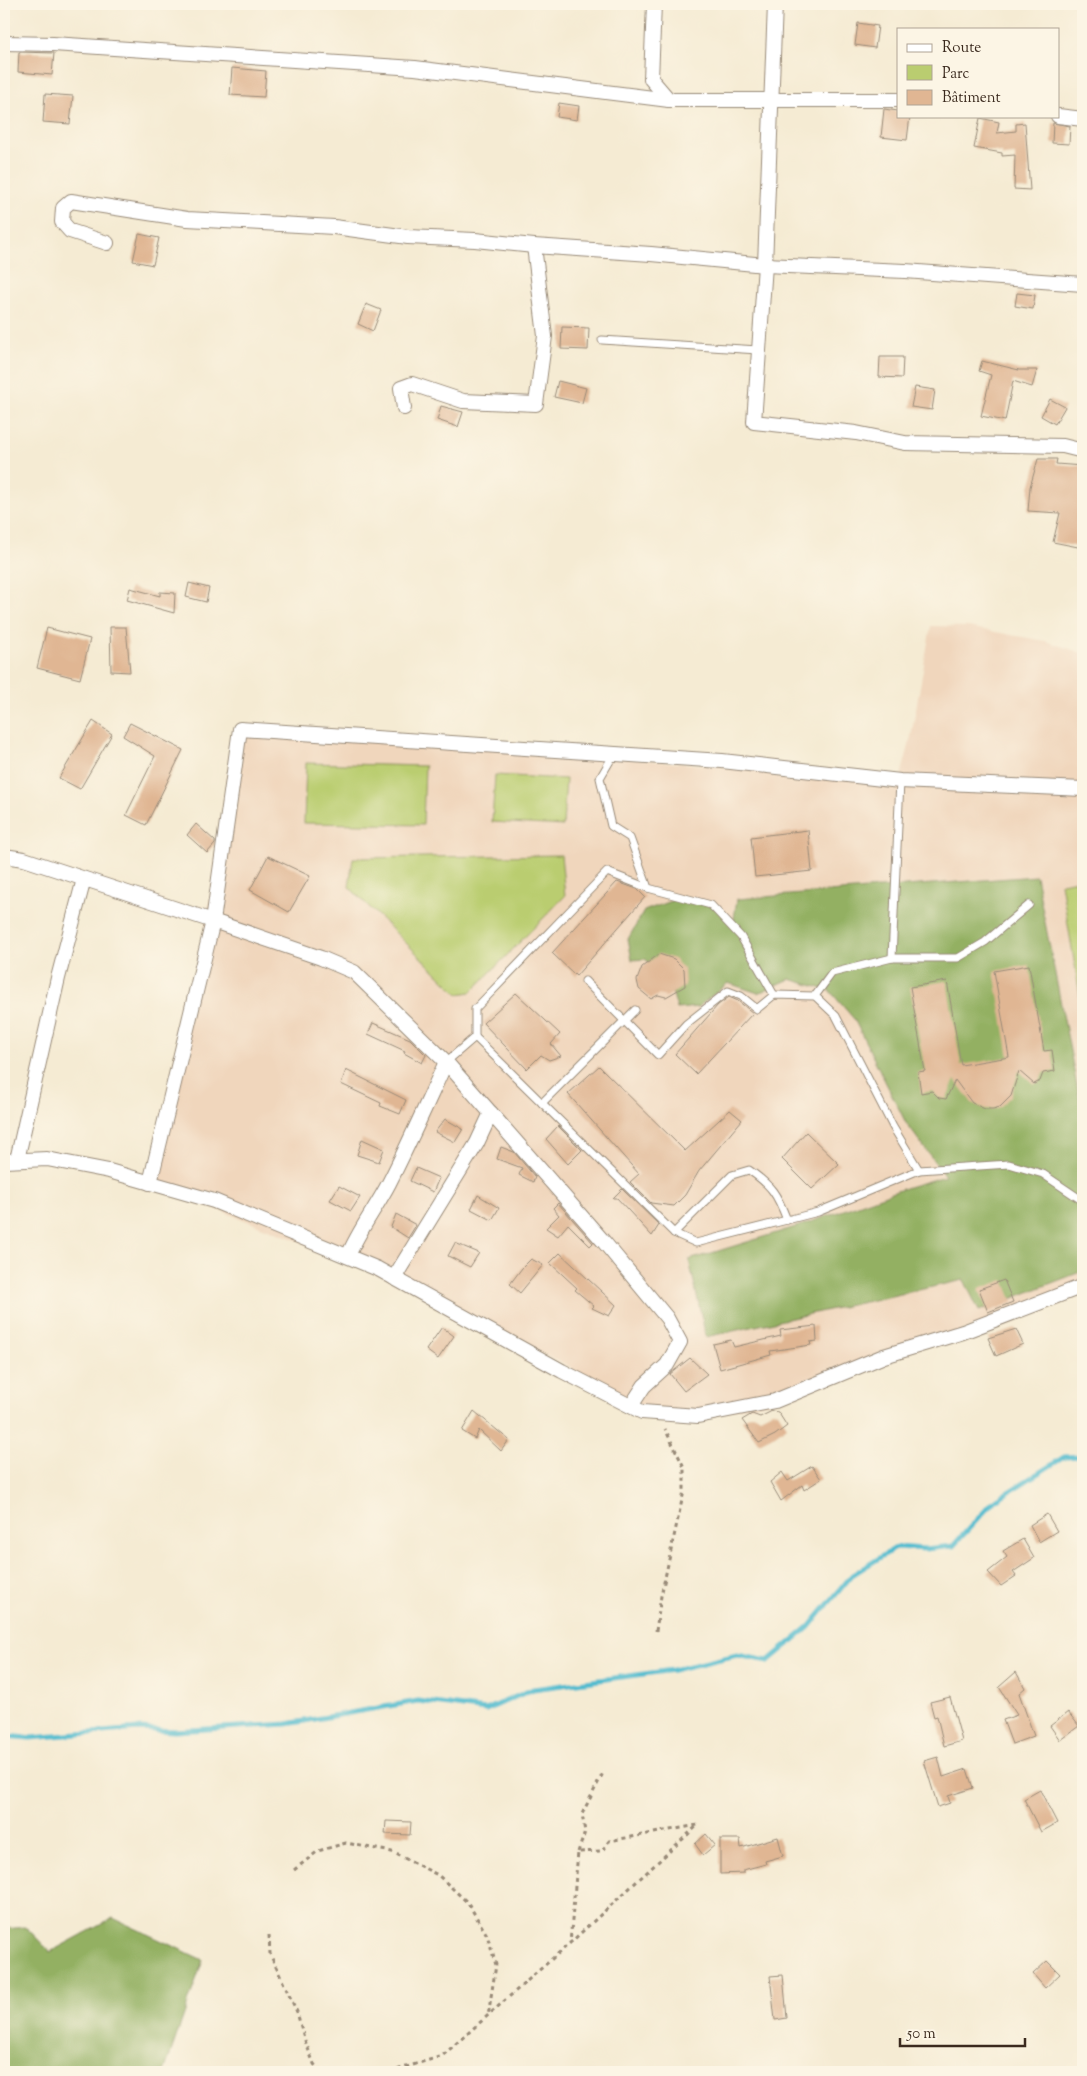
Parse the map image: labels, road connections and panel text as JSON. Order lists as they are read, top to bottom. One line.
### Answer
{"legend":["Route","Parc","Bâtiment"],"scale_bar":"50 m"}
